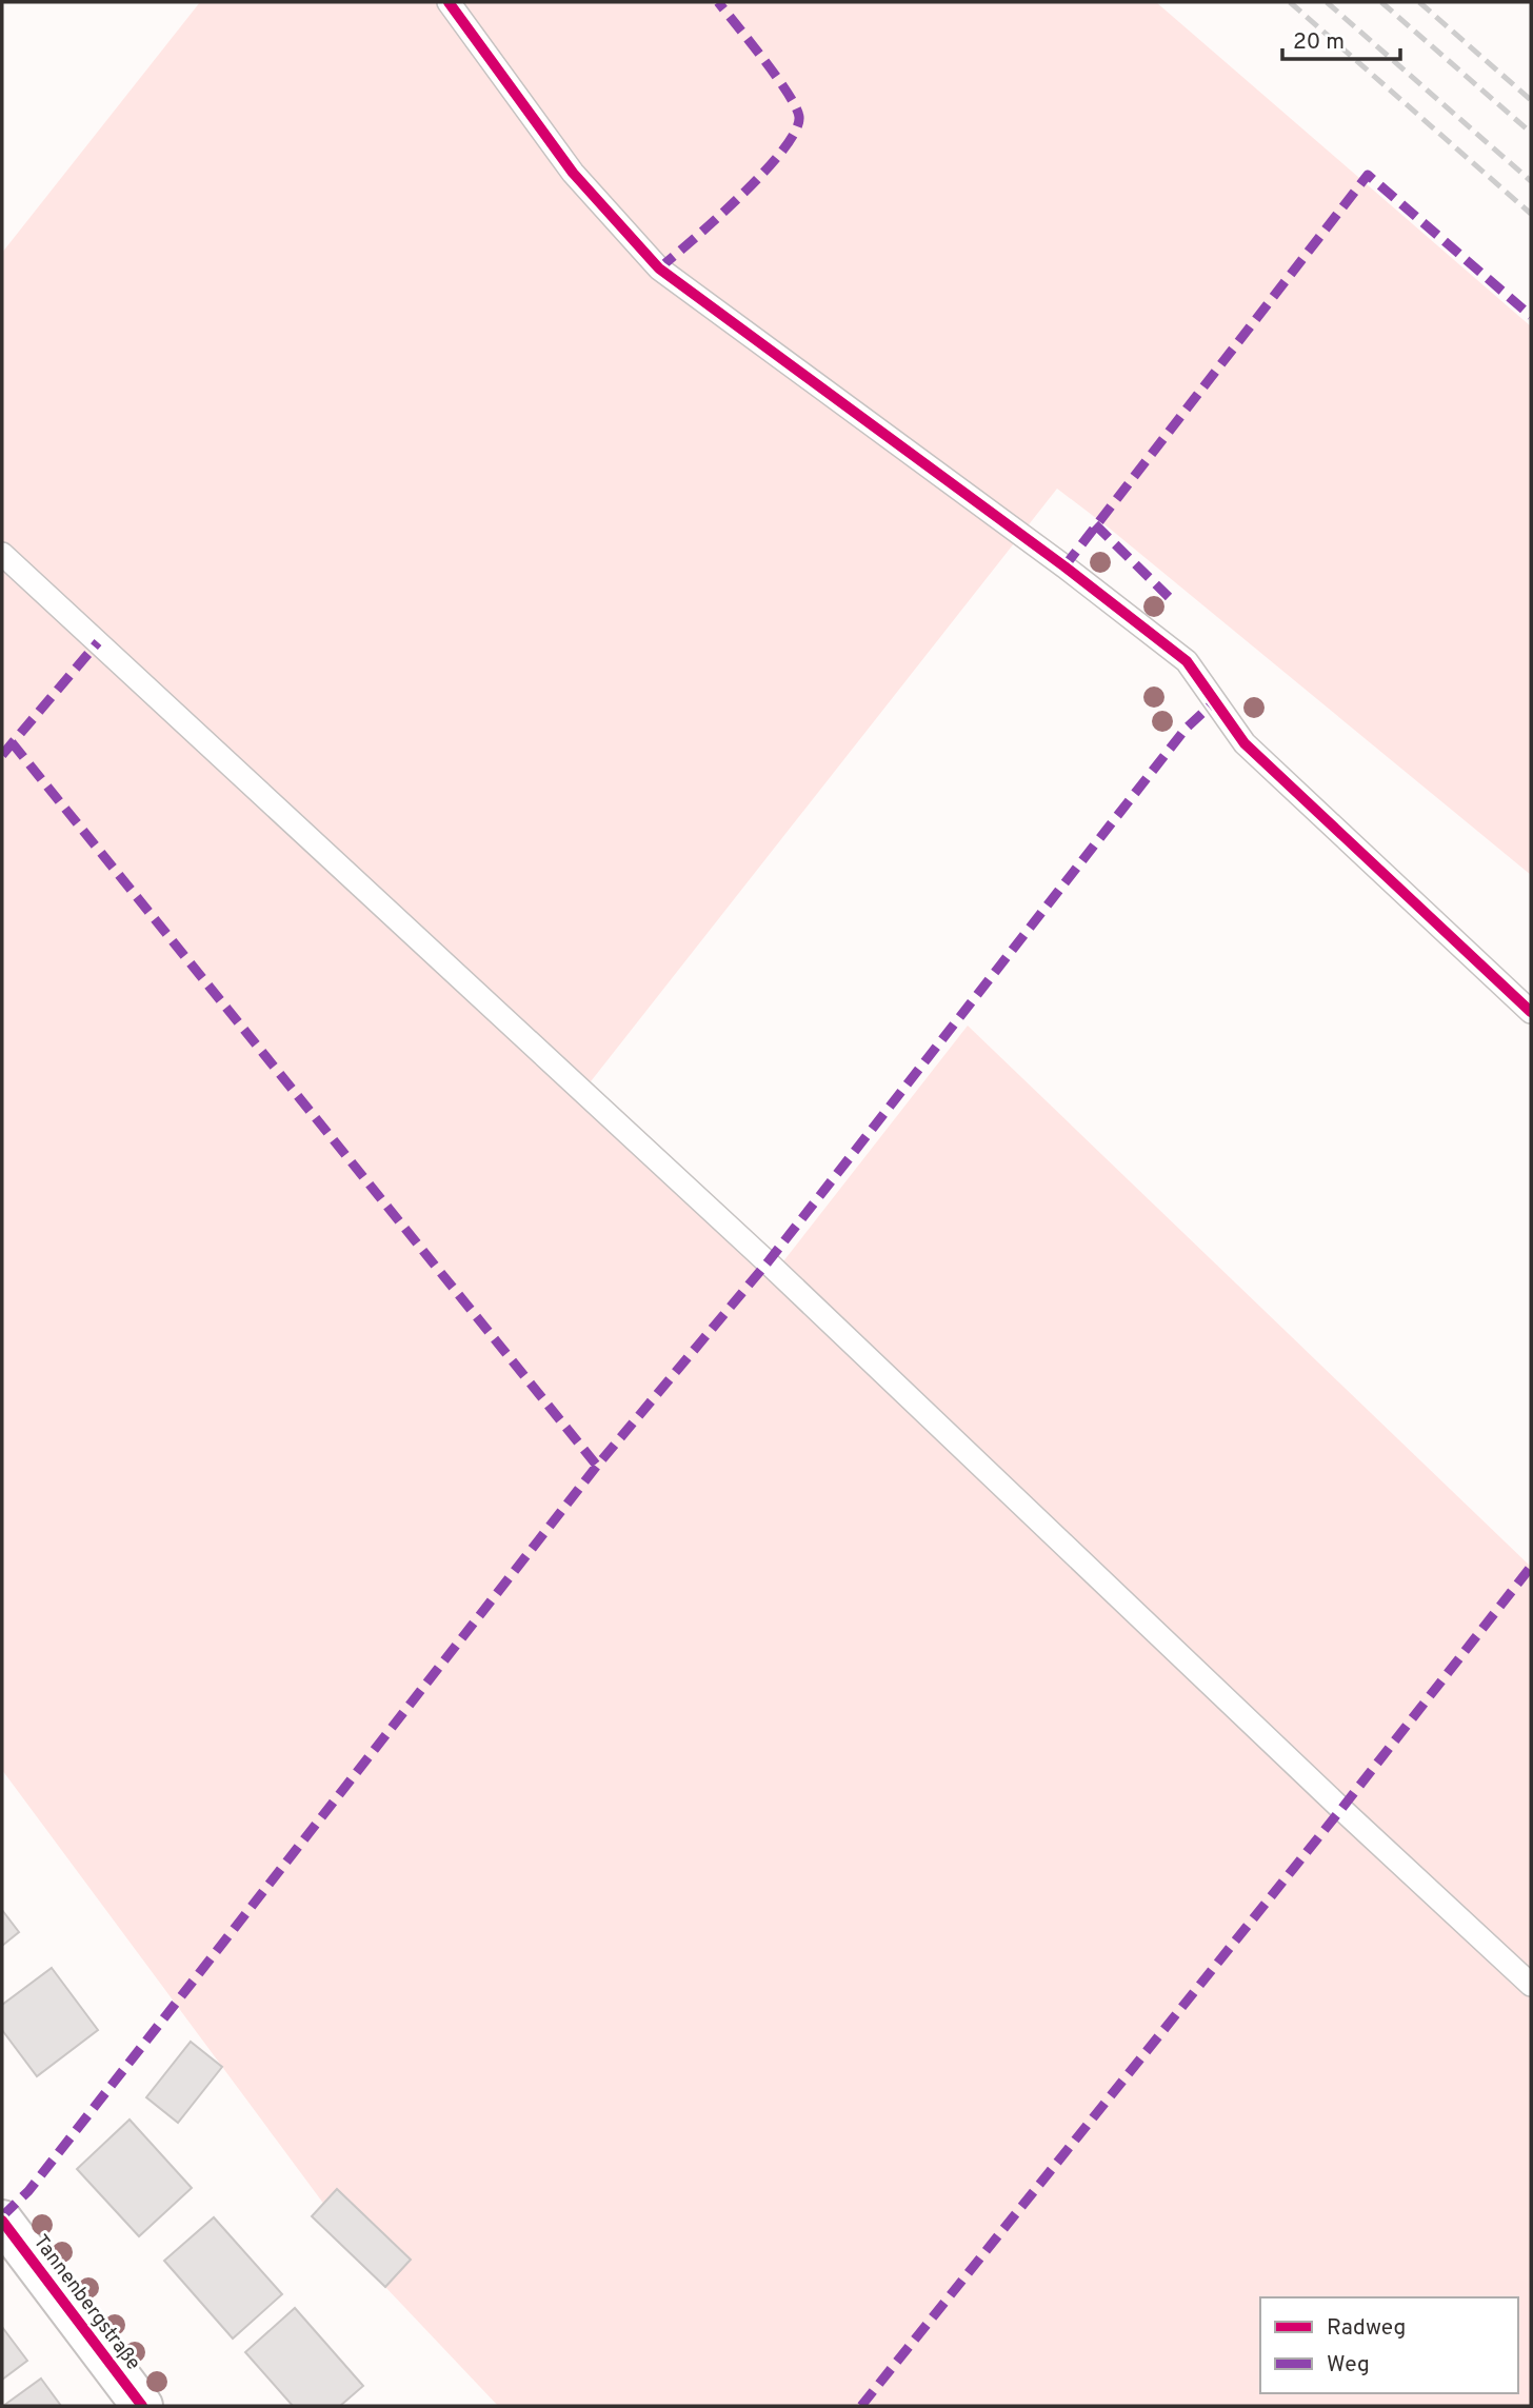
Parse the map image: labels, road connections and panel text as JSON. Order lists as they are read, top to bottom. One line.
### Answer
{"streets":{"street":["Tannenbergstraße"]},"legend":["Radweg","Weg"],"scale_bar":"20 m"}
